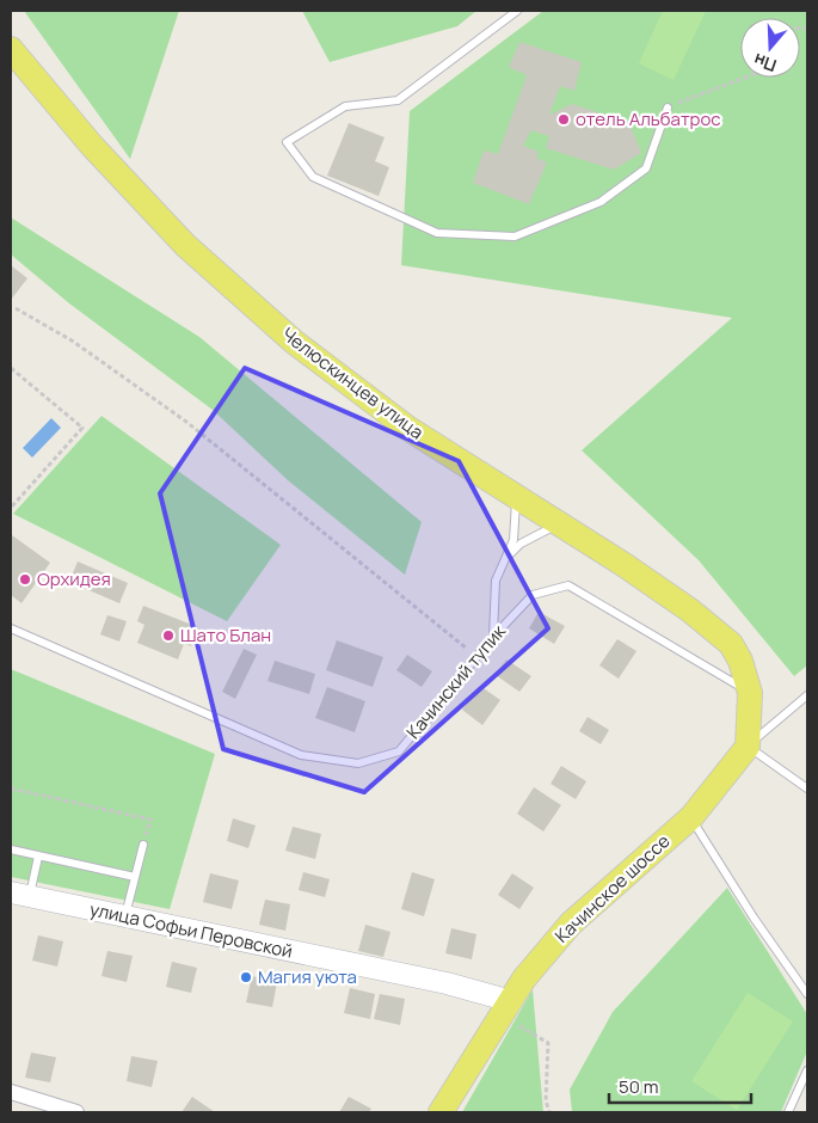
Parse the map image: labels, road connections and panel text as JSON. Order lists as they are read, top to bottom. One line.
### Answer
{"streets":{"main road":["Челюскинцев улица","Качинское шоссе"],"street":["улица Софьи Перовской"],"lane":["Качинский тупик"]},"crossings":[["Челюскинцев улица","Качинский тупик"],["Качинское шоссе","улица Софьи Перовской"]],"places":["отель Альбатрос","Орхидея","Шато Блан","Магия уюта"],"scale_bar":"50 m","north":"bottom"}
